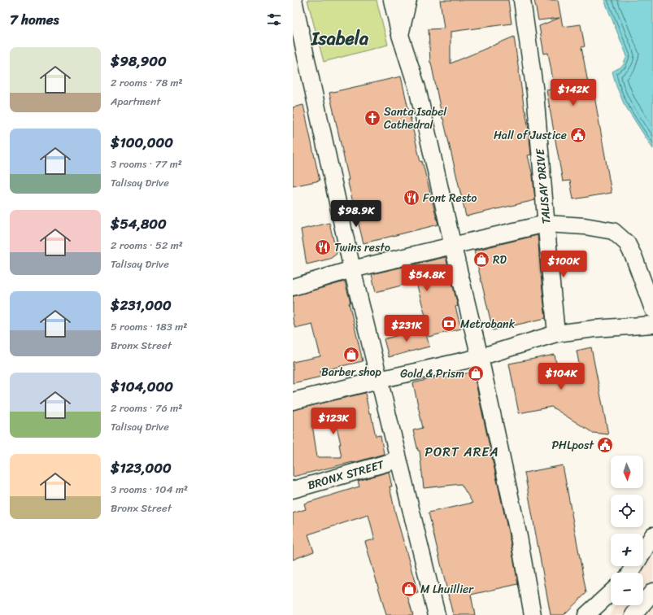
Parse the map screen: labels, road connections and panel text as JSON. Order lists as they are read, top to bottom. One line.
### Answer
{"streets":{"street":["TALISAY DRIVE","BRONX STREET"]},"districts":["Isabela","PORT AREA"],"places":{"church":["Santa Isabel Cathedral"],"public building":["Hall of Justice","PHLpost"],"restaurant":["Font Resto","Twins resto"],"shop":["RD","Barber shop","Gold & Prism","M Lhuillier"],"bank":["Metrobank"]},"north":"bottom","page":{"heading":"7 homes","list":[{"name":"$98,900","note":"2 rooms · 78 m² · Apartment"},{"name":"$100,000","note":"3 rooms · 77 m² · Talisay Drive"},{"name":"$54,800","note":"2 rooms · 52 m² · Talisay Drive"},{"name":"$231,000","note":"5 rooms · 183 m² · Bronx Street"},{"name":"$104,000","note":"2 rooms · 76 m² · Talisay Drive"},{"name":"$123,000","note":"3 rooms · 104 m² · Bronx Street"}],"price":["$142K","$98.9K","$100K","$54.8K","$231K","$104K","$123K"],"map_buttons":["+","−"]}}
